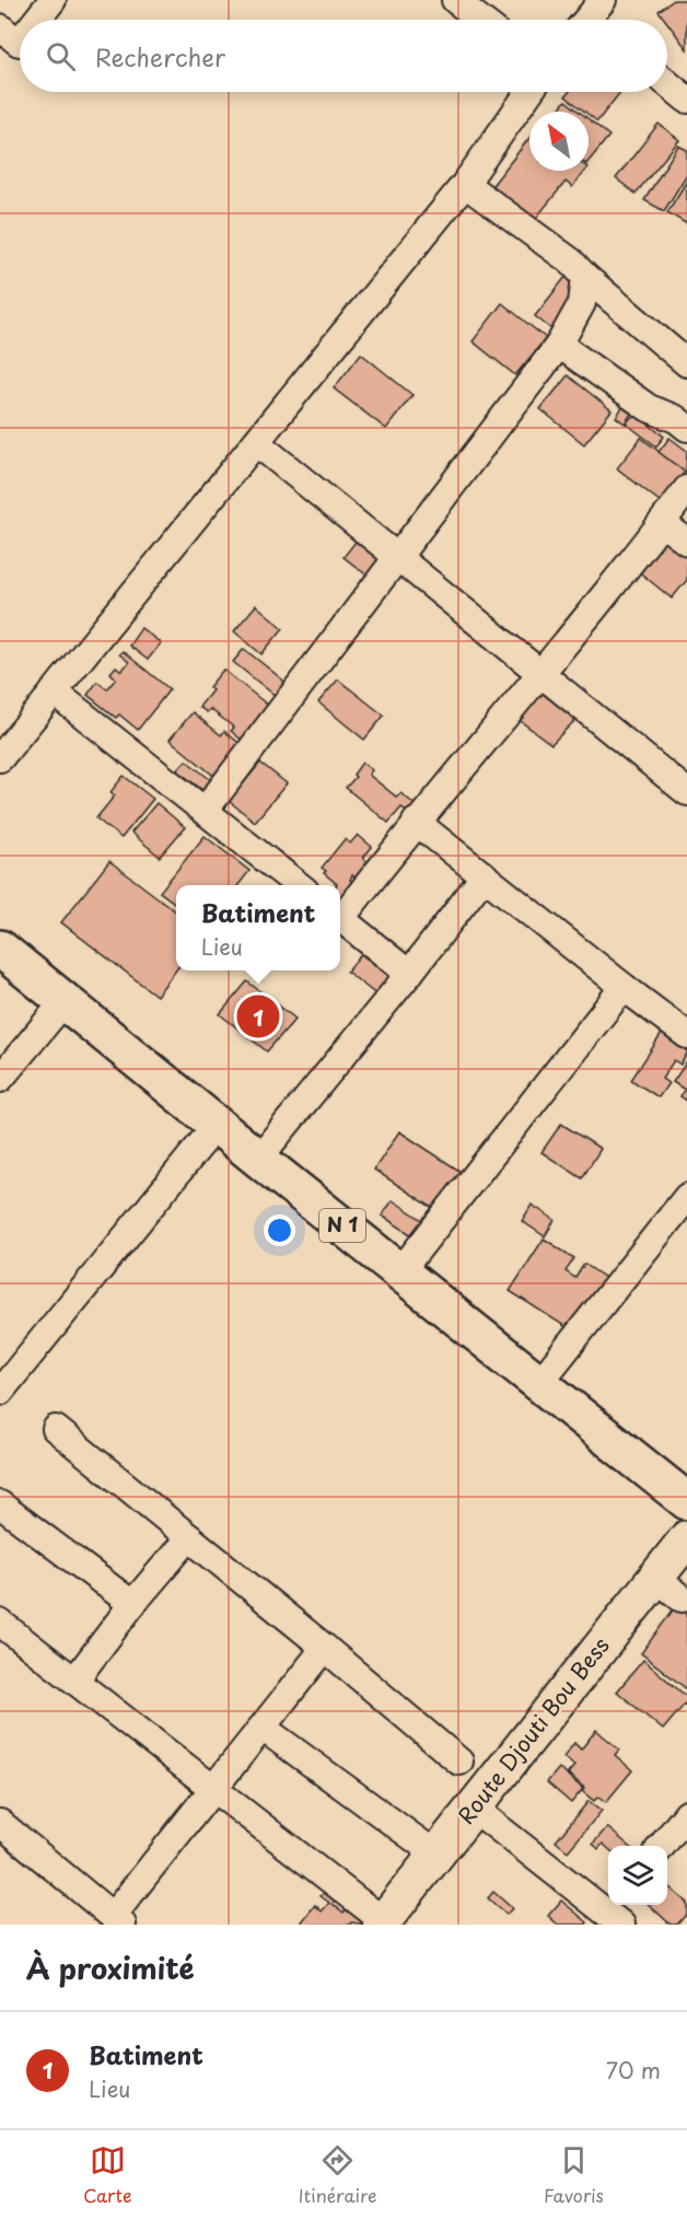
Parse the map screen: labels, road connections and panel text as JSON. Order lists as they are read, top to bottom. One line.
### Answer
{"streets":{"highway":["N 1"],"main road":["Route Djouti Bou Bess"]},"north":"top left","page":{"search":"Rechercher","popup":["Batiment","Lieu"],"pins":"1","heading":"À proximité","list":[{"mark":"1","name":"Batiment","note":"Lieu","value":"70 m"}],"nav":["Carte","Itinéraire","Favoris"]}}
